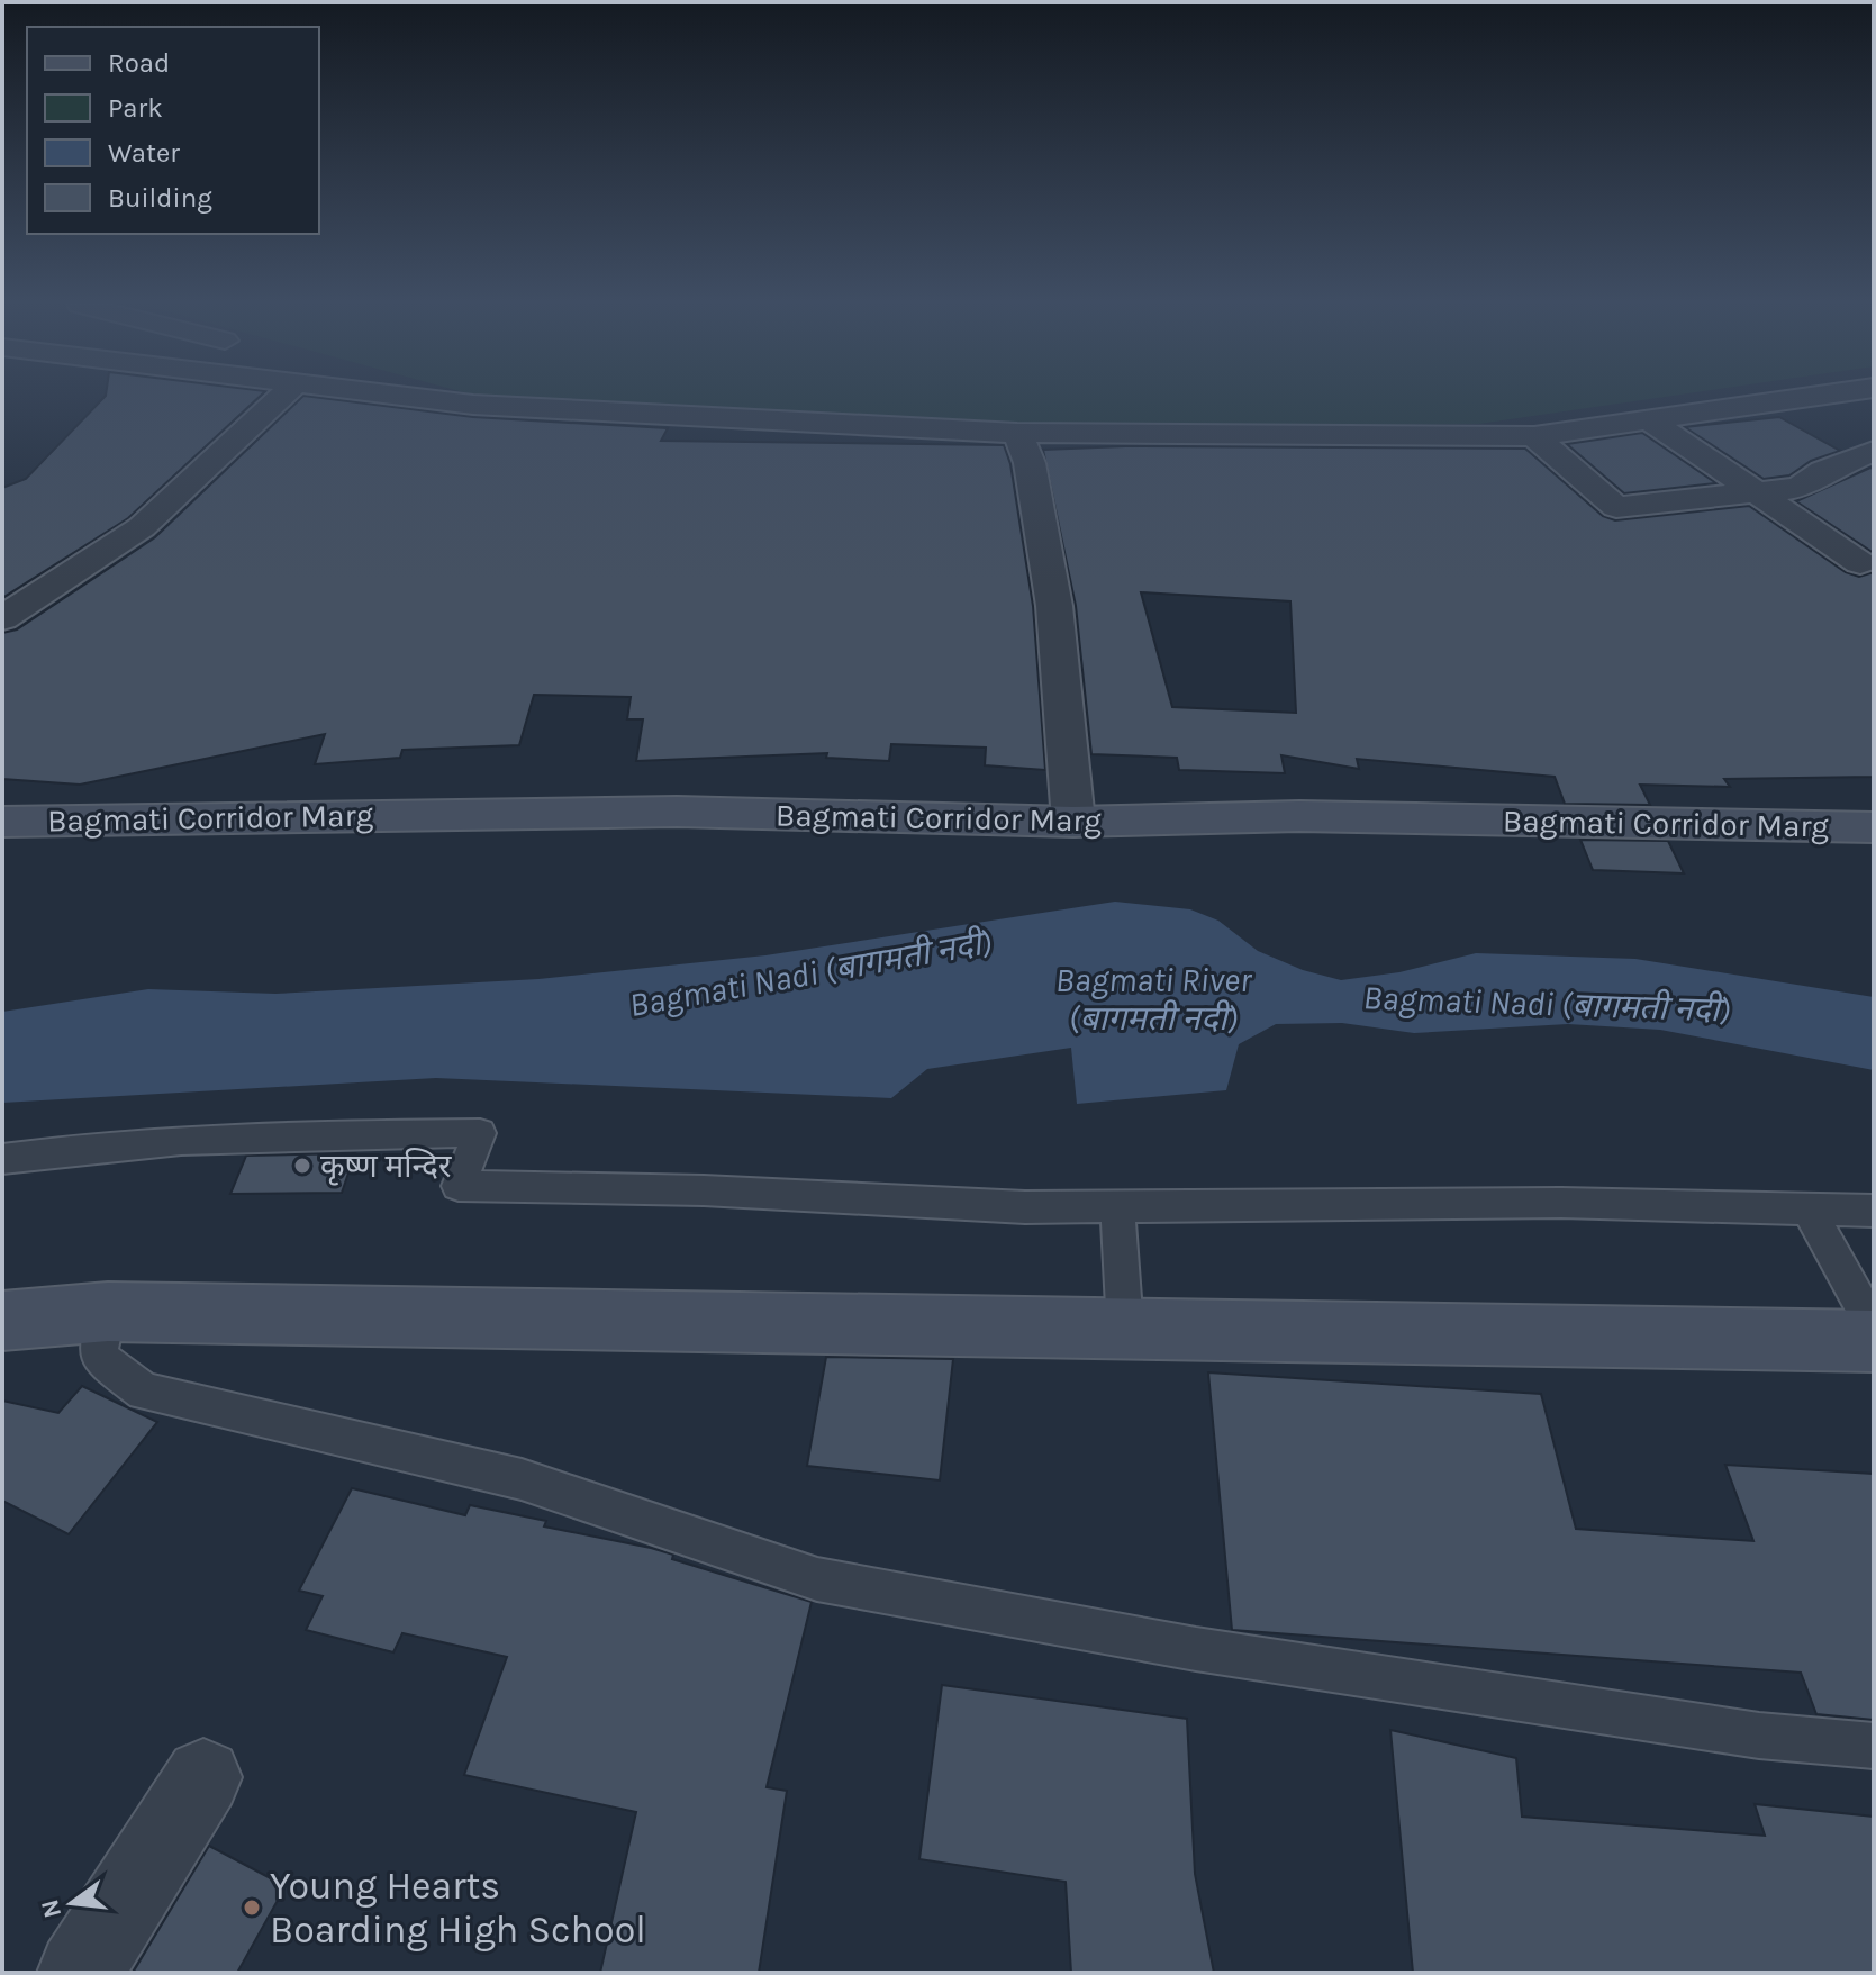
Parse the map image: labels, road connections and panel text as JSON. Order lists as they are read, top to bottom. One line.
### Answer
{"streets":{"street":["Bagmati Corridor Marg"]},"water":["Bagmati Nadi (बागमती नदी)","Bagmati River (बागमती नदी)"],"places":["कृष्ण मन्दिर","Young Hearts Boarding High School"],"legend":["Road","Park","Water","Building"],"north":"left"}
